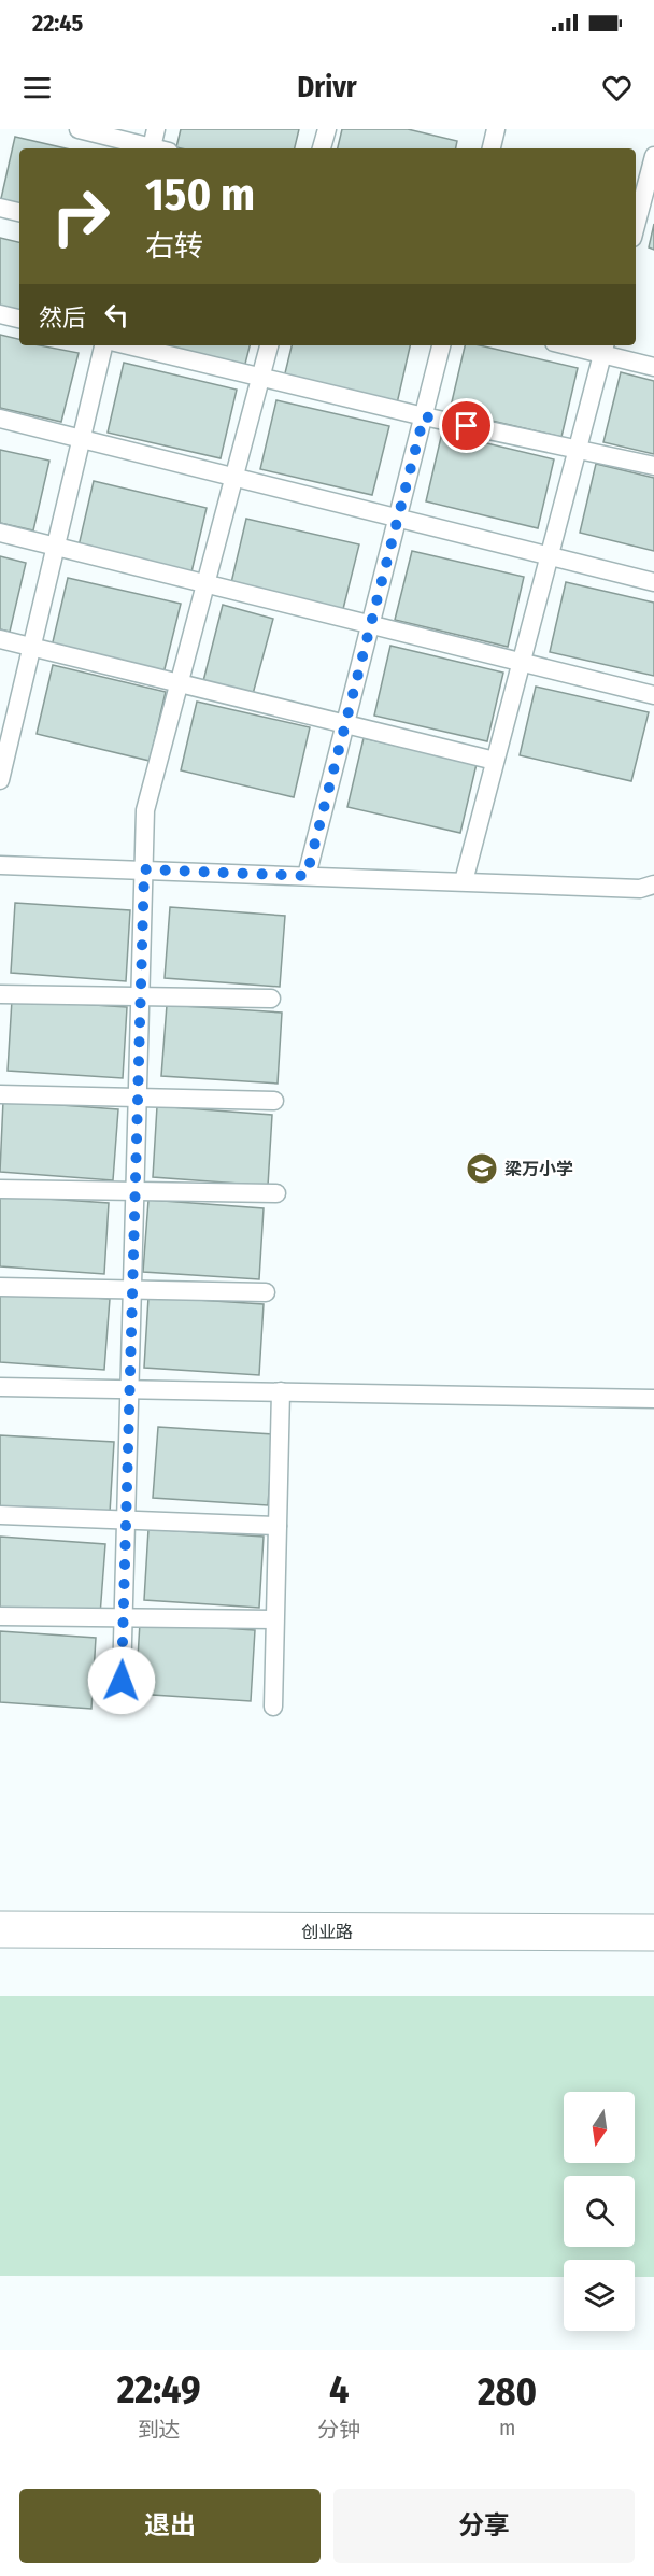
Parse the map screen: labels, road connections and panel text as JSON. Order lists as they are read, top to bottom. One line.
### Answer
{"streets":{"street":["创业路"]},"places":{"school or university":["梁万小学"]},"north":"bottom","page":{"status":"22:45","header":"Drivr","turn":["150 m","右转"],"then":"然后","eta":["22:49","到达","4","分钟","280","m"],"buttons":["退出","分享"]}}
